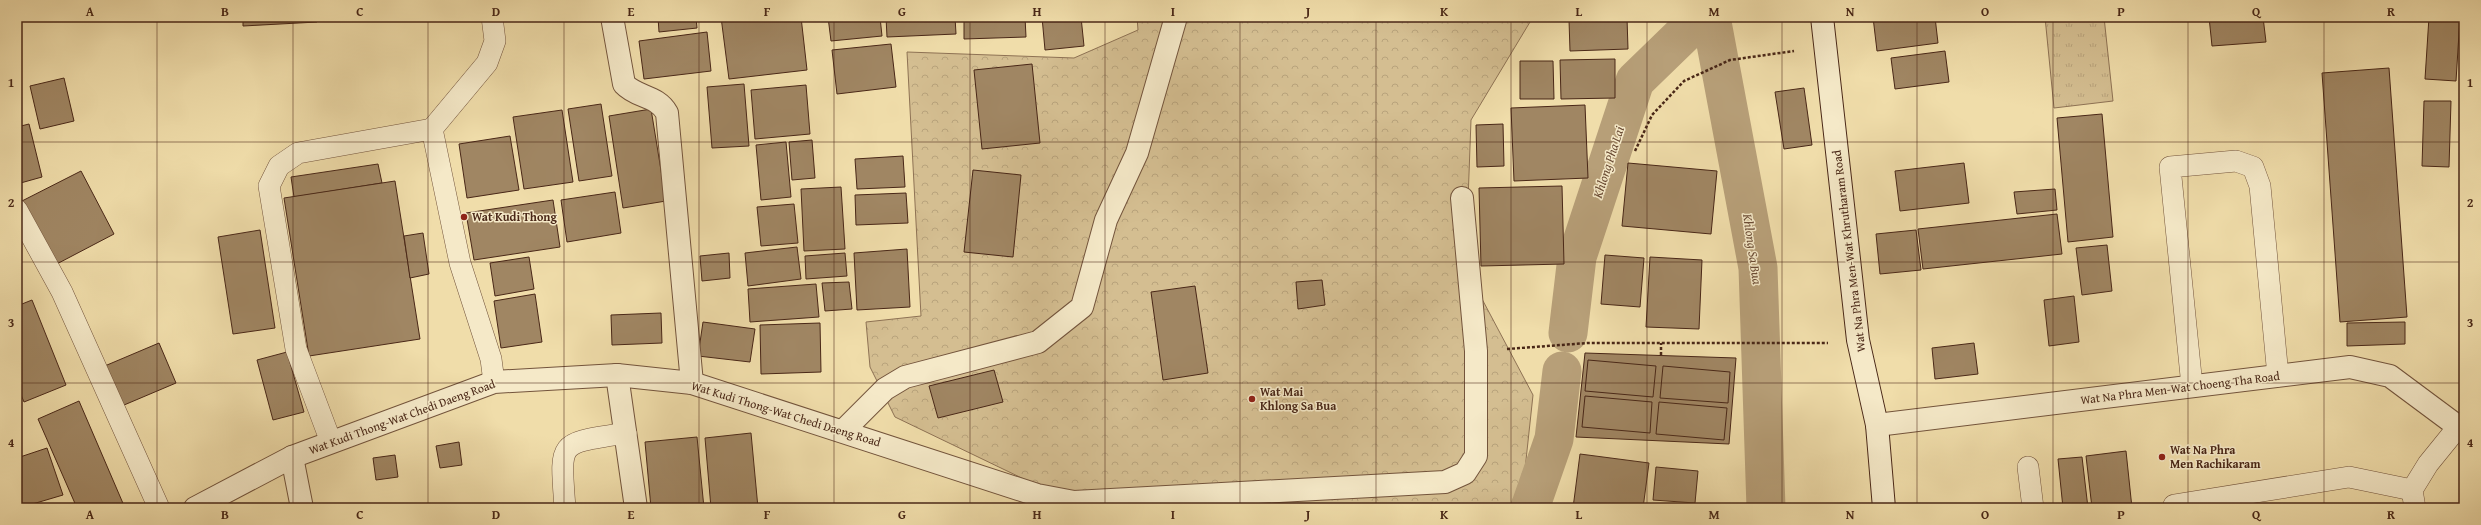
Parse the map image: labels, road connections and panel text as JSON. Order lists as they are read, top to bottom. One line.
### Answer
{"streets":{"street":["Wat Na Phra Men-Wat Khrutharam Road","Wat Na Phra Men-Wat Choeng Tha Road","Wat Kudi Thong-Wat Chedi Daeng Road"]},"crossings":[["Wat Na Phra Men-Wat Khrutharam Road","Wat Na Phra Men-Wat Choeng Tha Road"]],"water":["Khlong Pha Lai","Khlong Sa Bua"],"places":["Wat Kudi Thong","Wat Mai Khlong Sa Bua","Wat Na Phra Men Rachikaram"],"grid":{"columns":["A","B","C","D","E","F","G","H","I","J","K","L","M","N","O","P","Q","R"],"rows":["1","2","3","4"]}}
